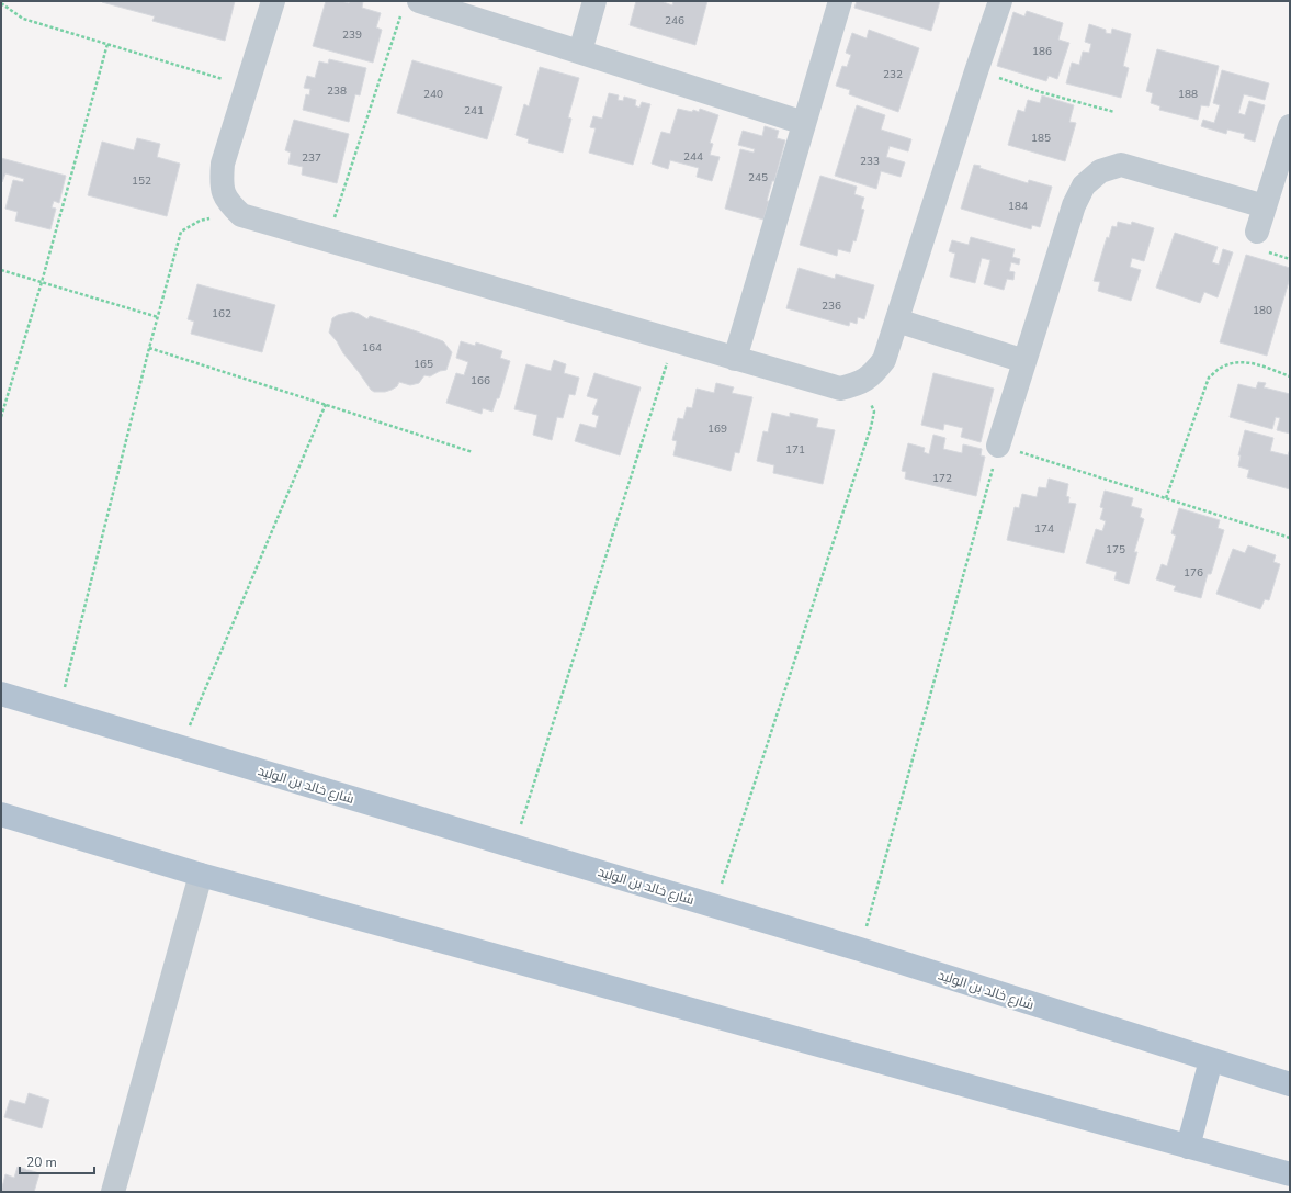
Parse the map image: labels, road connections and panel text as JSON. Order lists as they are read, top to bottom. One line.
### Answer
{"streets":{"main road":["شارع خالد بن الوليد"]},"house_numbers":["246","239","186","232","238","240","188","241","185","244","237","233","245","152","184","236","180","162","164","165","166","169","171","172","174","175","176"],"scale_bar":"20 m"}
